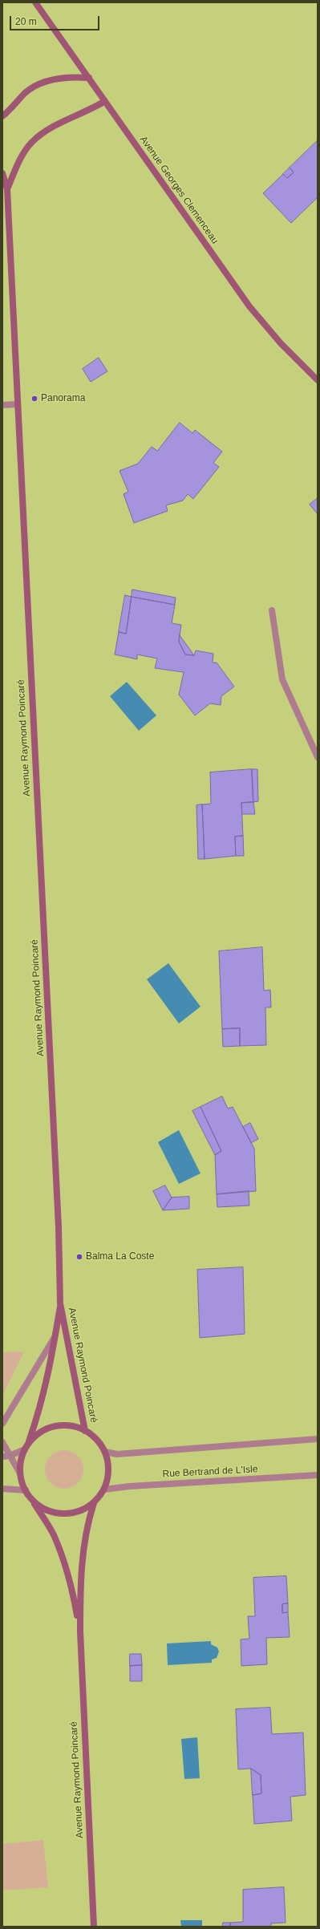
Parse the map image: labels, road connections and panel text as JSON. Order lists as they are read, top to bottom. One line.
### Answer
{"streets":{"main road":["Avenue Georges Clemenceau","Avenue Raymond Poincaré"],"street":["Rue Bertrand de L'Isle"]},"crossings":[["Avenue Raymond Poincaré","Rue Bertrand de L'Isle"]],"places":["Panorama","Balma La Coste"],"scale_bar":"20 m"}
